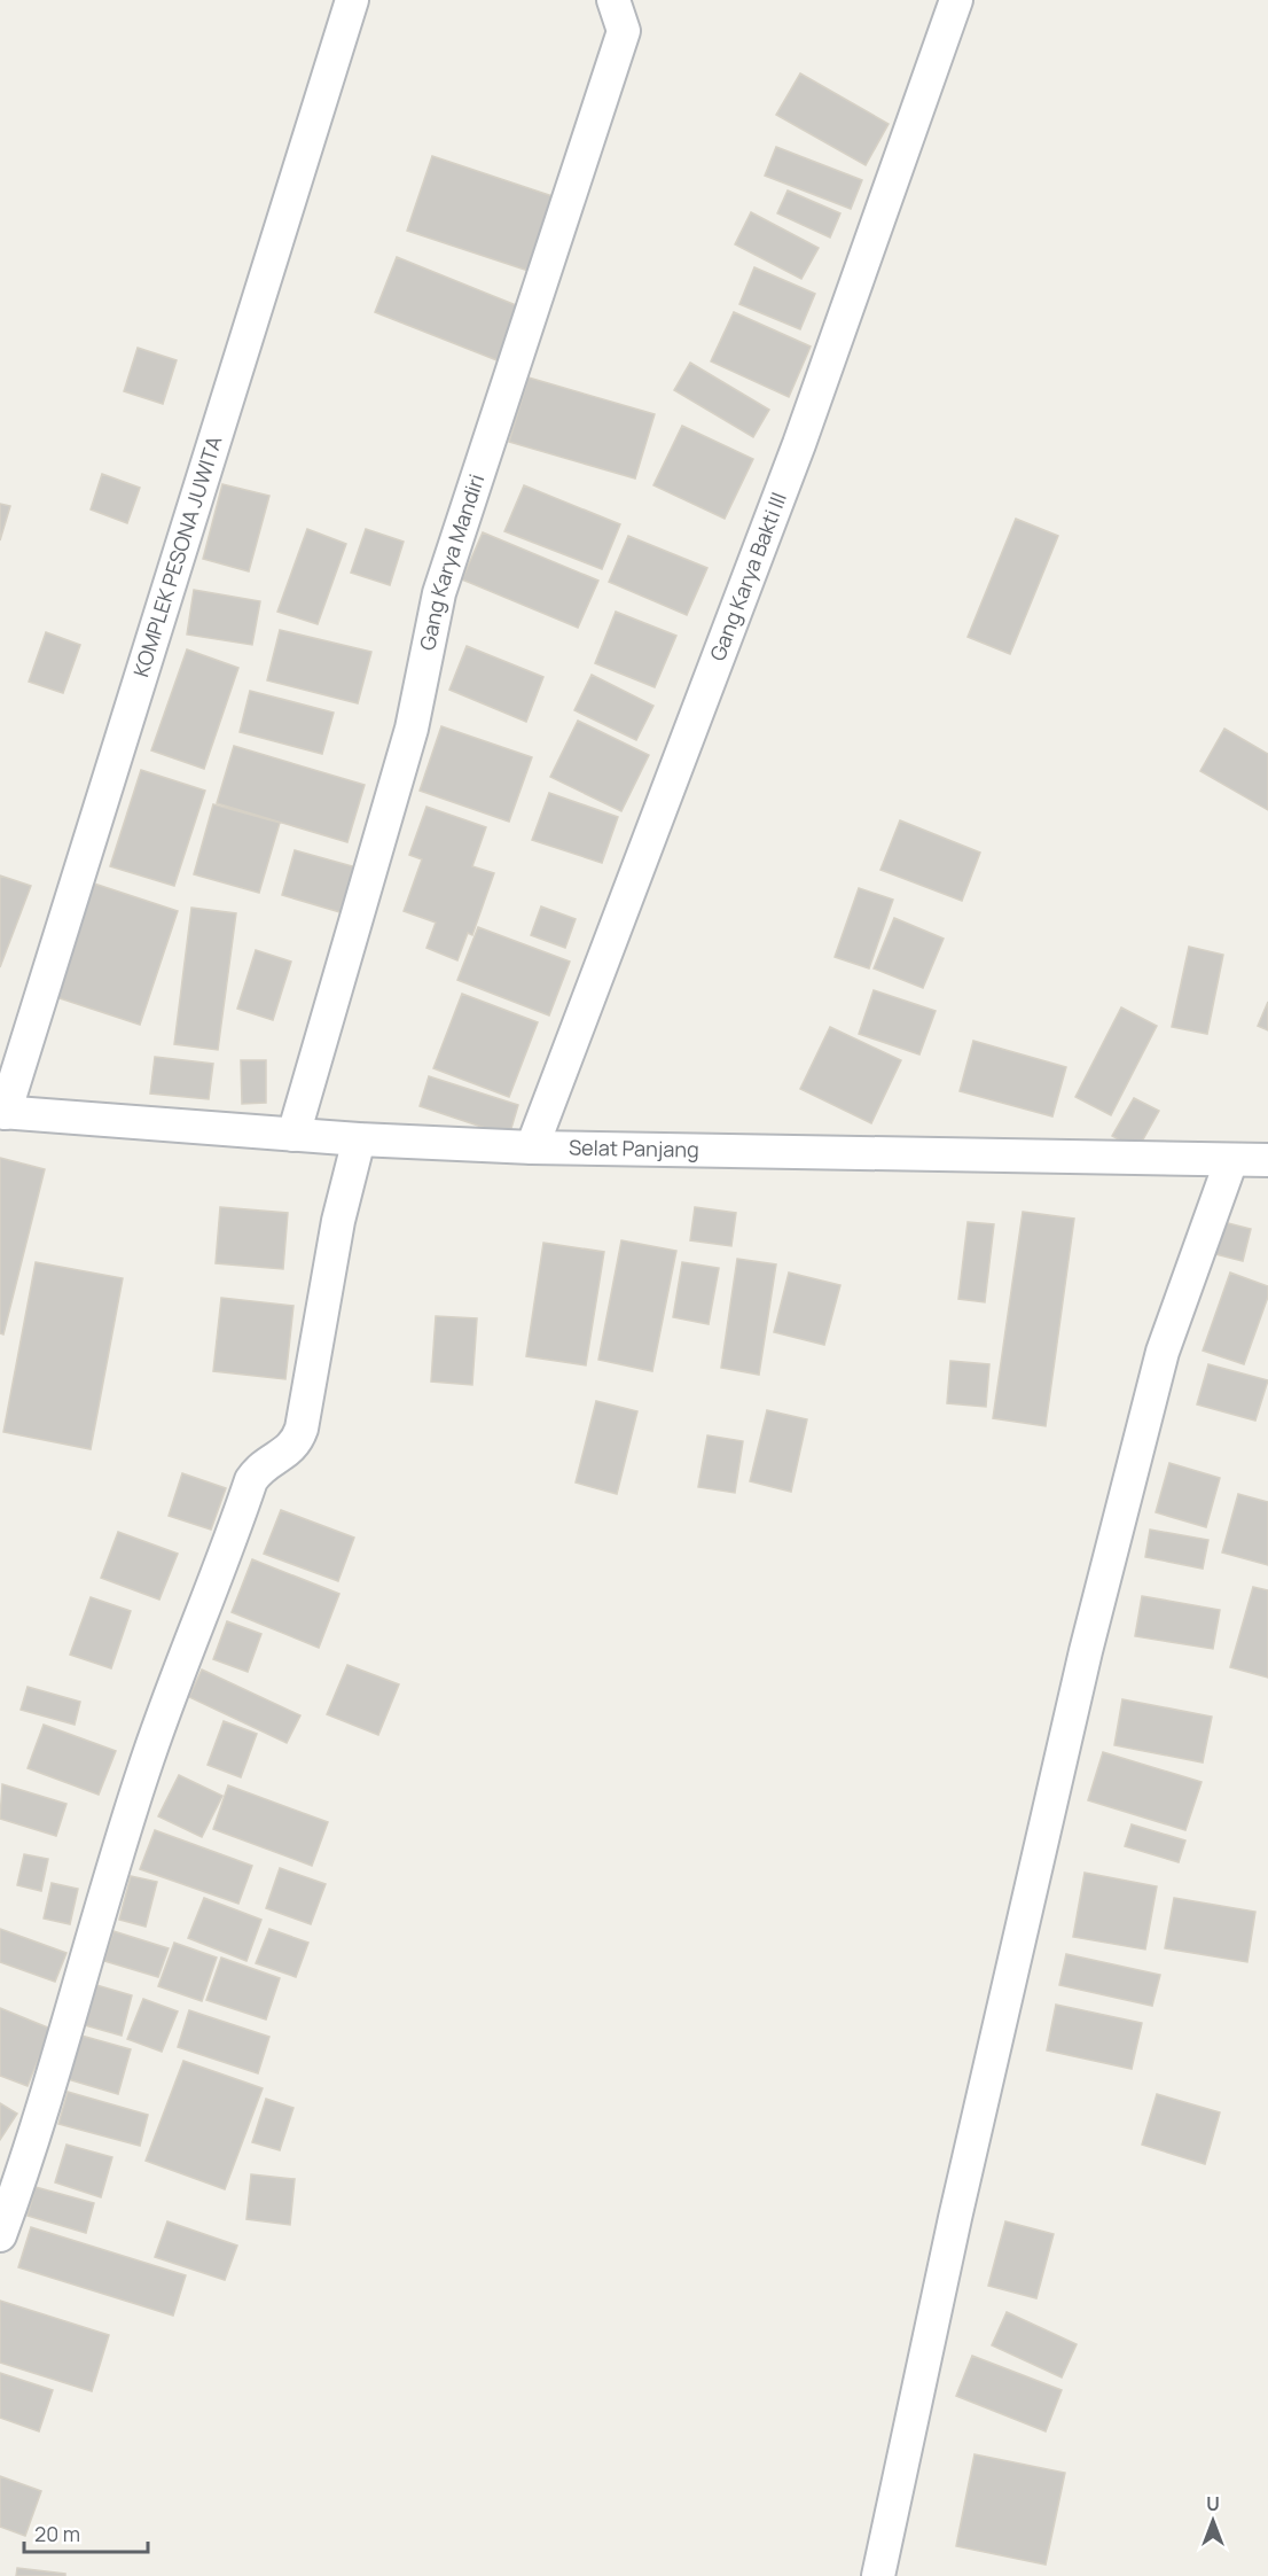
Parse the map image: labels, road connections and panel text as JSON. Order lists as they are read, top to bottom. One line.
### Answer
{"streets":{"street":["KOMPLEK PESONA JUWITA","Gang Karya Mandiri","Gang Karya Bakti III","Selat Panjang"]},"crossings":[["KOMPLEK PESONA JUWITA","Selat Panjang"],["Gang Karya Mandiri","Selat Panjang"],["Gang Karya Bakti III","Selat Panjang"]],"scale_bar":"20 m","north":"top"}
